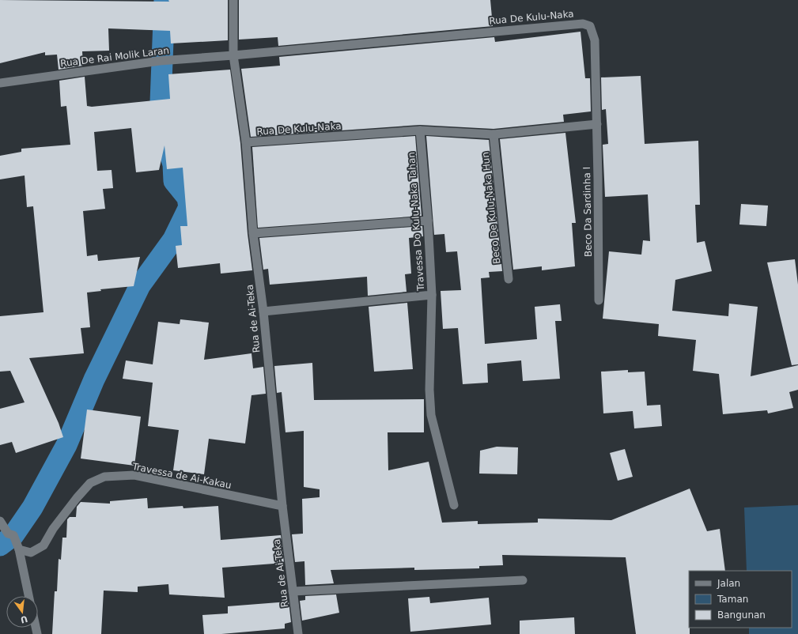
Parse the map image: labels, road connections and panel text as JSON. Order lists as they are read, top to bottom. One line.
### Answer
{"streets":{"street":["Rua De Kulu-Naka","Rua De Rai Molik Laran","Beco De Kulu-Naka Hun","Beco Da Sardinha I","Travessa Do Kulu-Naka Tahan","Rua de Ai-Teka","Travessa de Ai-Kakau"]},"crossings":[["Rua De Kulu-Naka","Rua De Rai Molik Laran"],["Rua De Kulu-Naka","Beco De Kulu-Naka Hun"],["Rua De Kulu-Naka","Beco Da Sardinha I"],["Rua De Kulu-Naka","Travessa Do Kulu-Naka Tahan"],["Rua De Kulu-Naka","Rua de Ai-Teka"],["Rua De Rai Molik Laran","Rua de Ai-Teka"],["Travessa Do Kulu-Naka Tahan","Rua de Ai-Teka"],["Rua de Ai-Teka","Travessa de Ai-Kakau"]],"legend":["Jalan","Taman","Bangunan"],"north":"bottom"}
